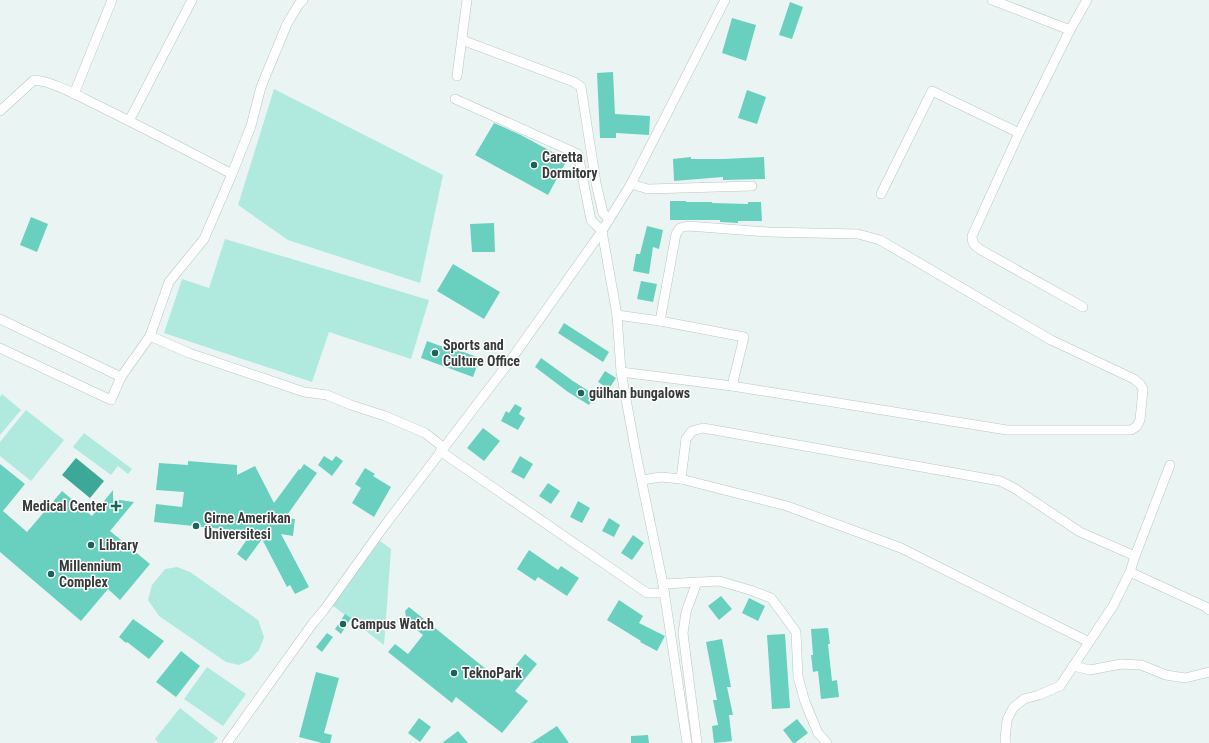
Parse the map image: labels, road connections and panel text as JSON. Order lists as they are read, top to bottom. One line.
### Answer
{"places":{"other":["Caretta Dormitory","Sports and Culture Office","gülhan bungalows","Girne Amerikan Üniversitesi","Library","Millennium Complex","Campus Watch","TeknoPark"],"health":["Medical Center"]}}
